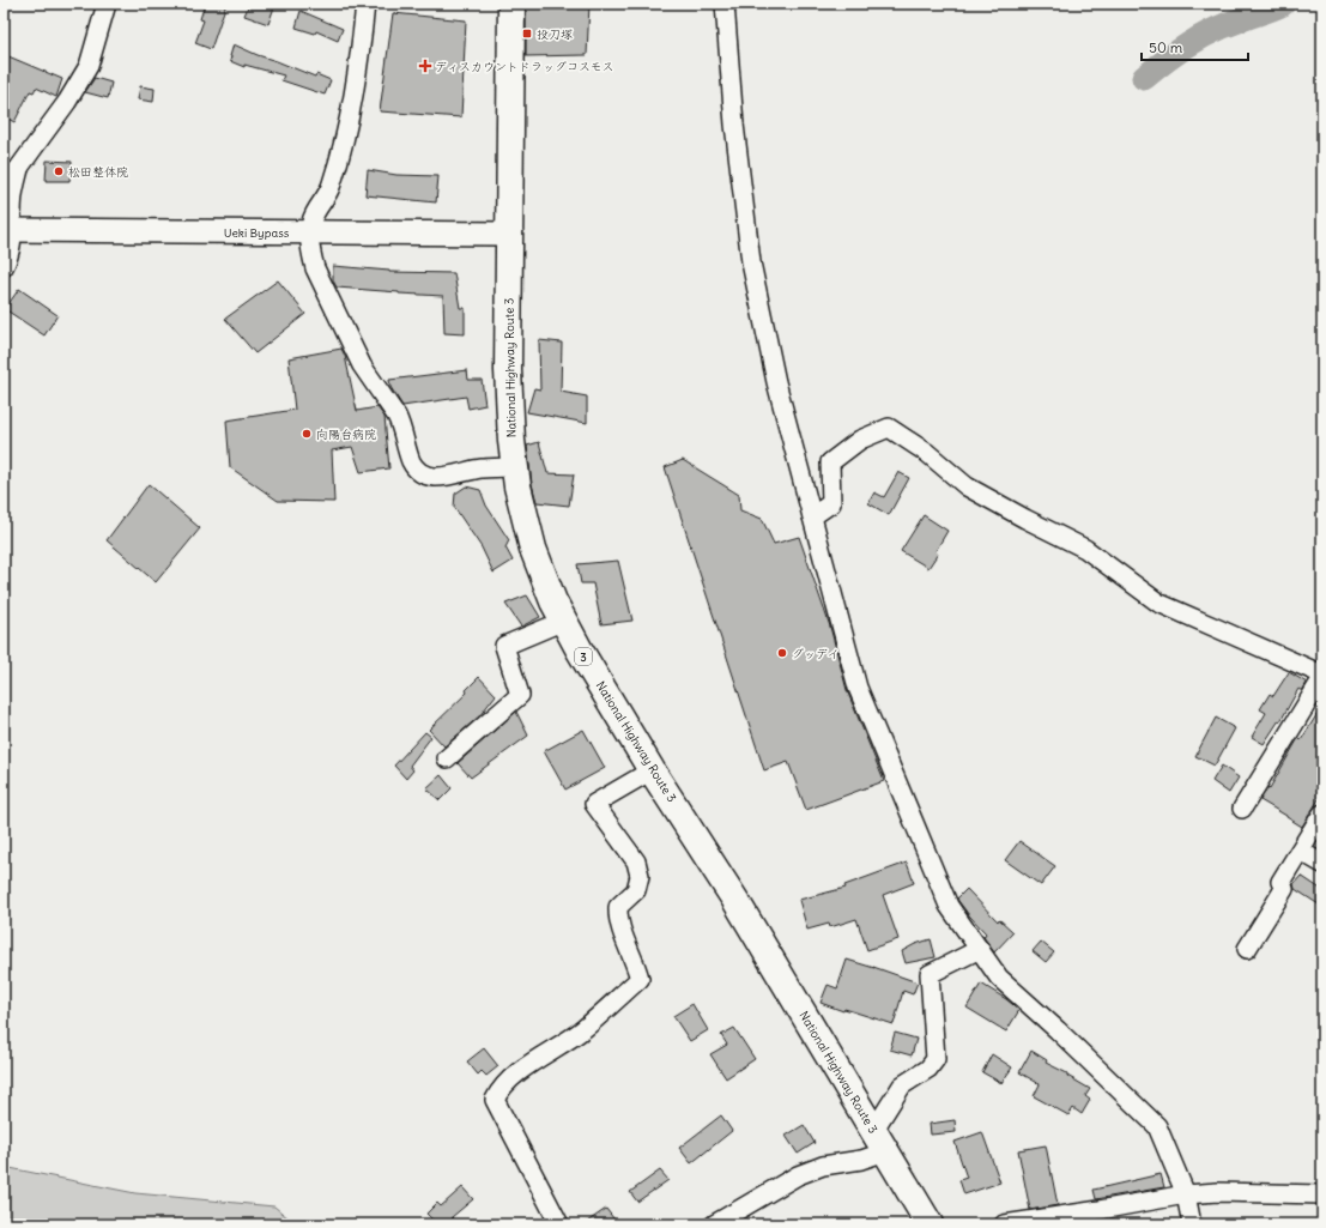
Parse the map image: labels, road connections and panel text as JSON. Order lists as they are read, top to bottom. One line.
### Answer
{"streets":{"highway":["National Highway Route 3","3"],"main road":["Ueki Bypass"]},"crossings":[["Ueki Bypass","National Highway Route 3"]],"places":{"transit":["投刀塚"],"health":["ディスカウントドラッグコスモス"],"other":["松田整体院","向陽台病院","グッデイ"]},"scale_bar":"50 m"}
